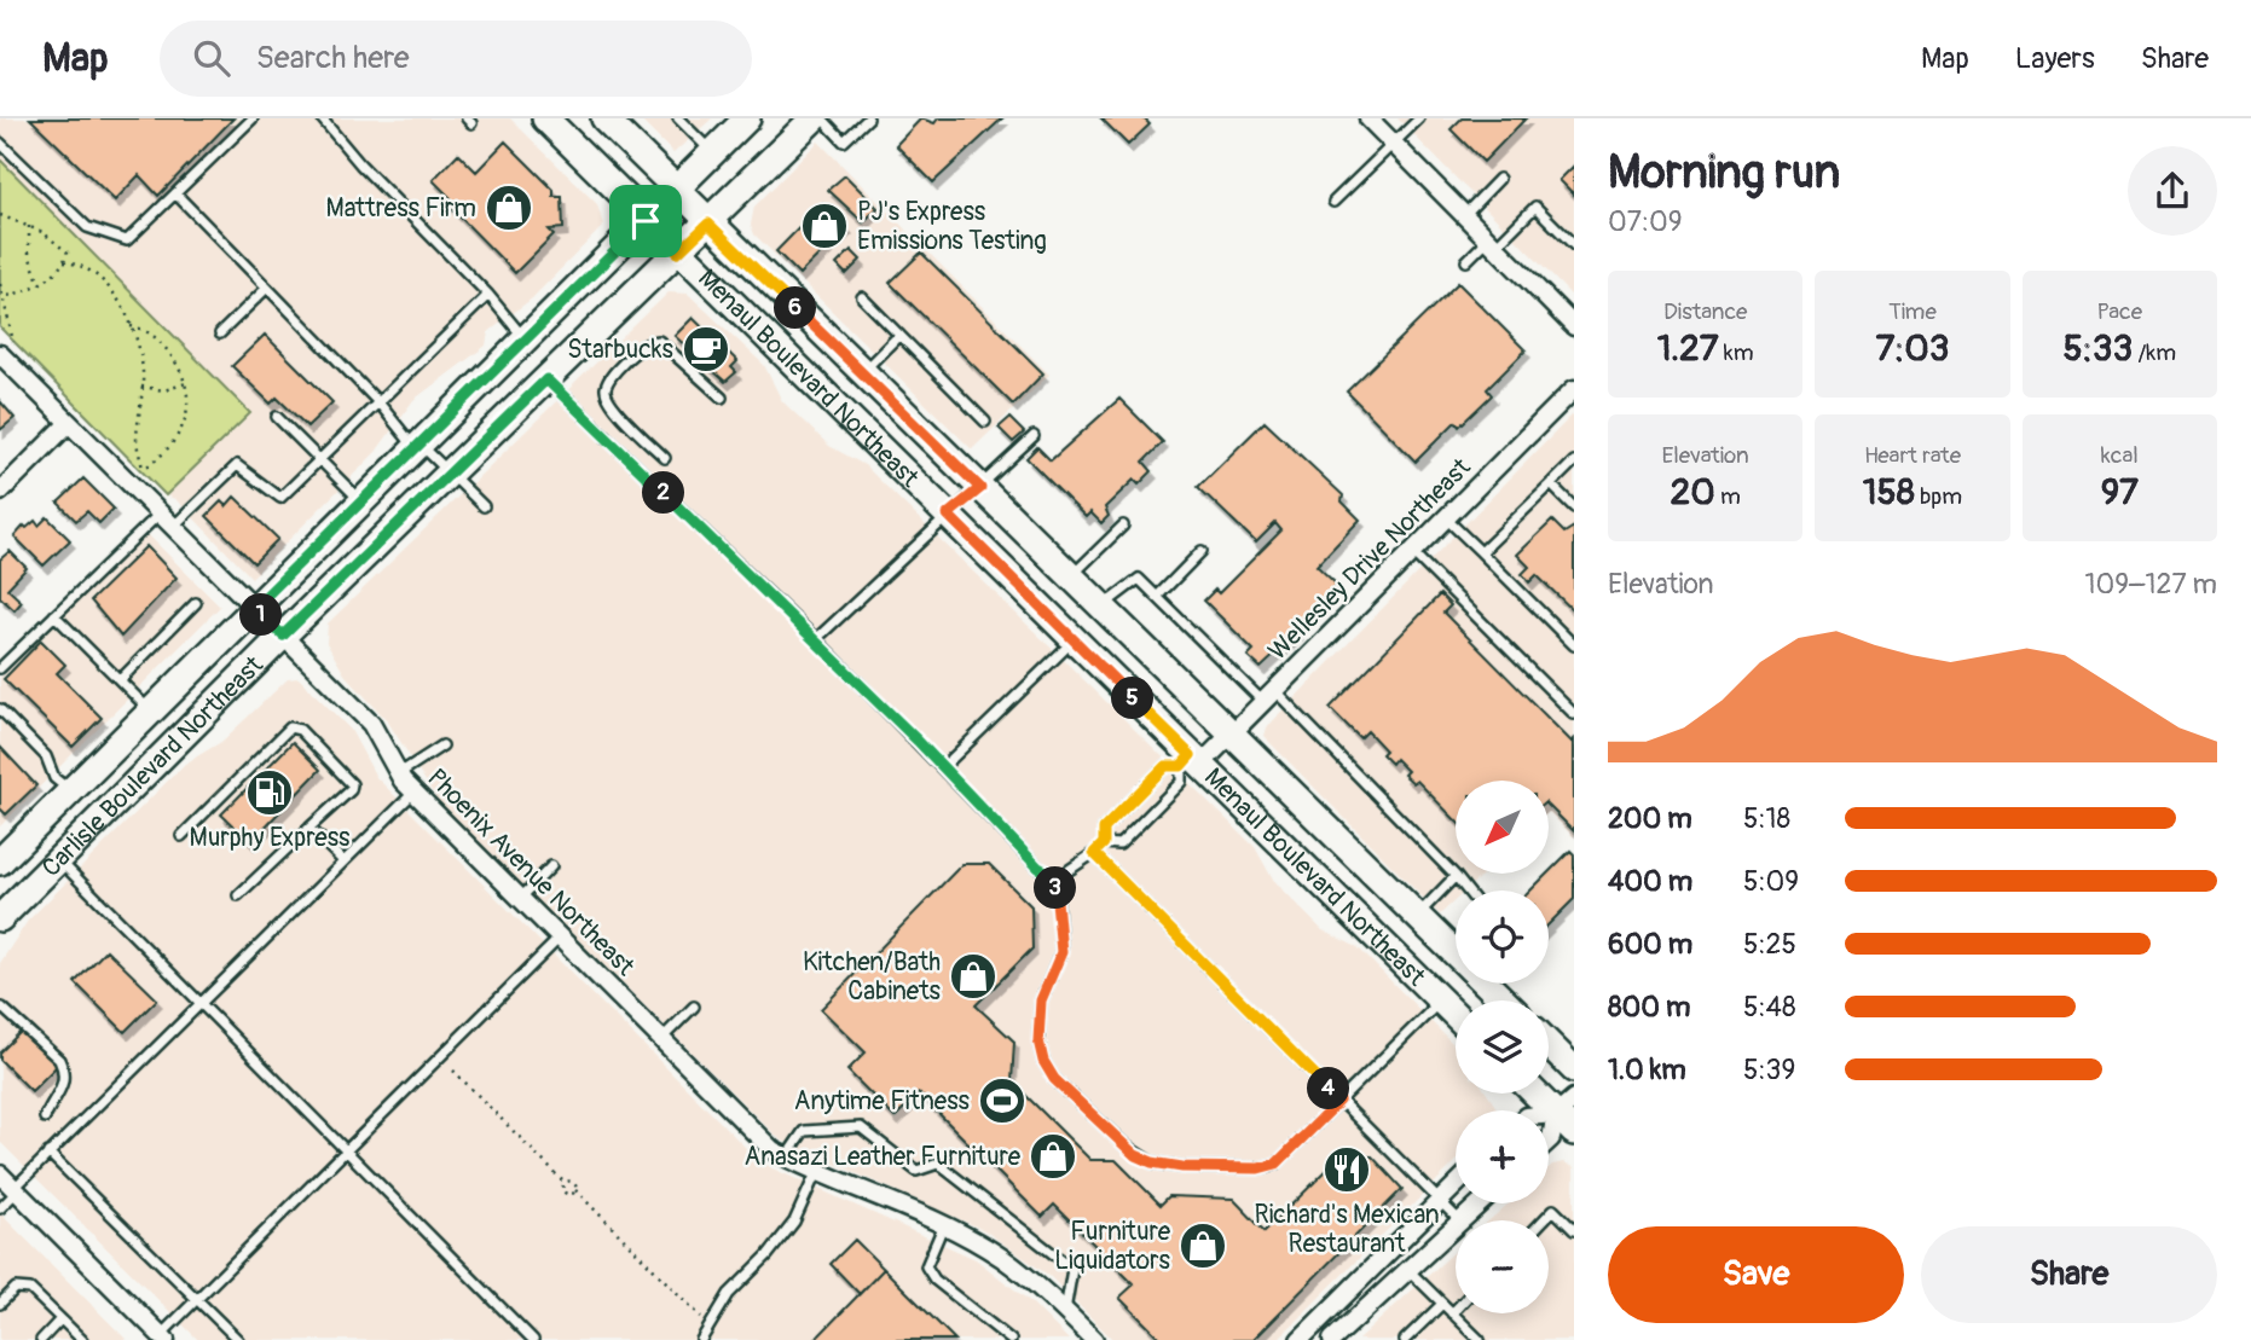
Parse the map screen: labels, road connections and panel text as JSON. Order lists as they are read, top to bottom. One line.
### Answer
{"streets":{"main road":["Menaul Boulevard Northeast","Carlisle Boulevard Northeast"],"street":["Wellesley Drive Northeast","Phoenix Avenue Northeast"]},"crossings":[["Menaul Boulevard Northeast","Wellesley Drive Northeast"],["Menaul Boulevard Northeast","Carlisle Boulevard Northeast"],["Carlisle Boulevard Northeast","Phoenix Avenue Northeast"]],"places":{"shop":["Mattress Firm","PJ's Express Emissions Testing","Kitchen/Bath Cabinets","Anasazi Leather Furniture","Furniture Liquidators"],"cafe":["Starbucks"],"fuel station":["Murphy Express"],"sports":["Anytime Fitness"],"restaurant":["Richard's Mexican Restaurant"]},"north":"bottom left","page":{"header":"Map","search":"Search here","nav":["Map","Layers","Share"],"heading":["Morning run","07:09"],"stats":[["Distance","1.27 km"],["Time","7:03"],["Pace","5:33 /km"],["Elevation","20 m"],["Heart rate","158 bpm"],["kcal","97"]],"pins":["6","2","1","5","3","4"],"chart":["Elevation","109–127 m"],"map_buttons":["+","−"],"list":[{"name":"200 m","note":"5:18"},{"name":"400 m","note":"5:09"},{"name":"600 m","note":"5:25"},{"name":"800 m","note":"5:48"},{"name":"1.0 km","note":"5:39"}],"buttons":["Save","Share"]}}
